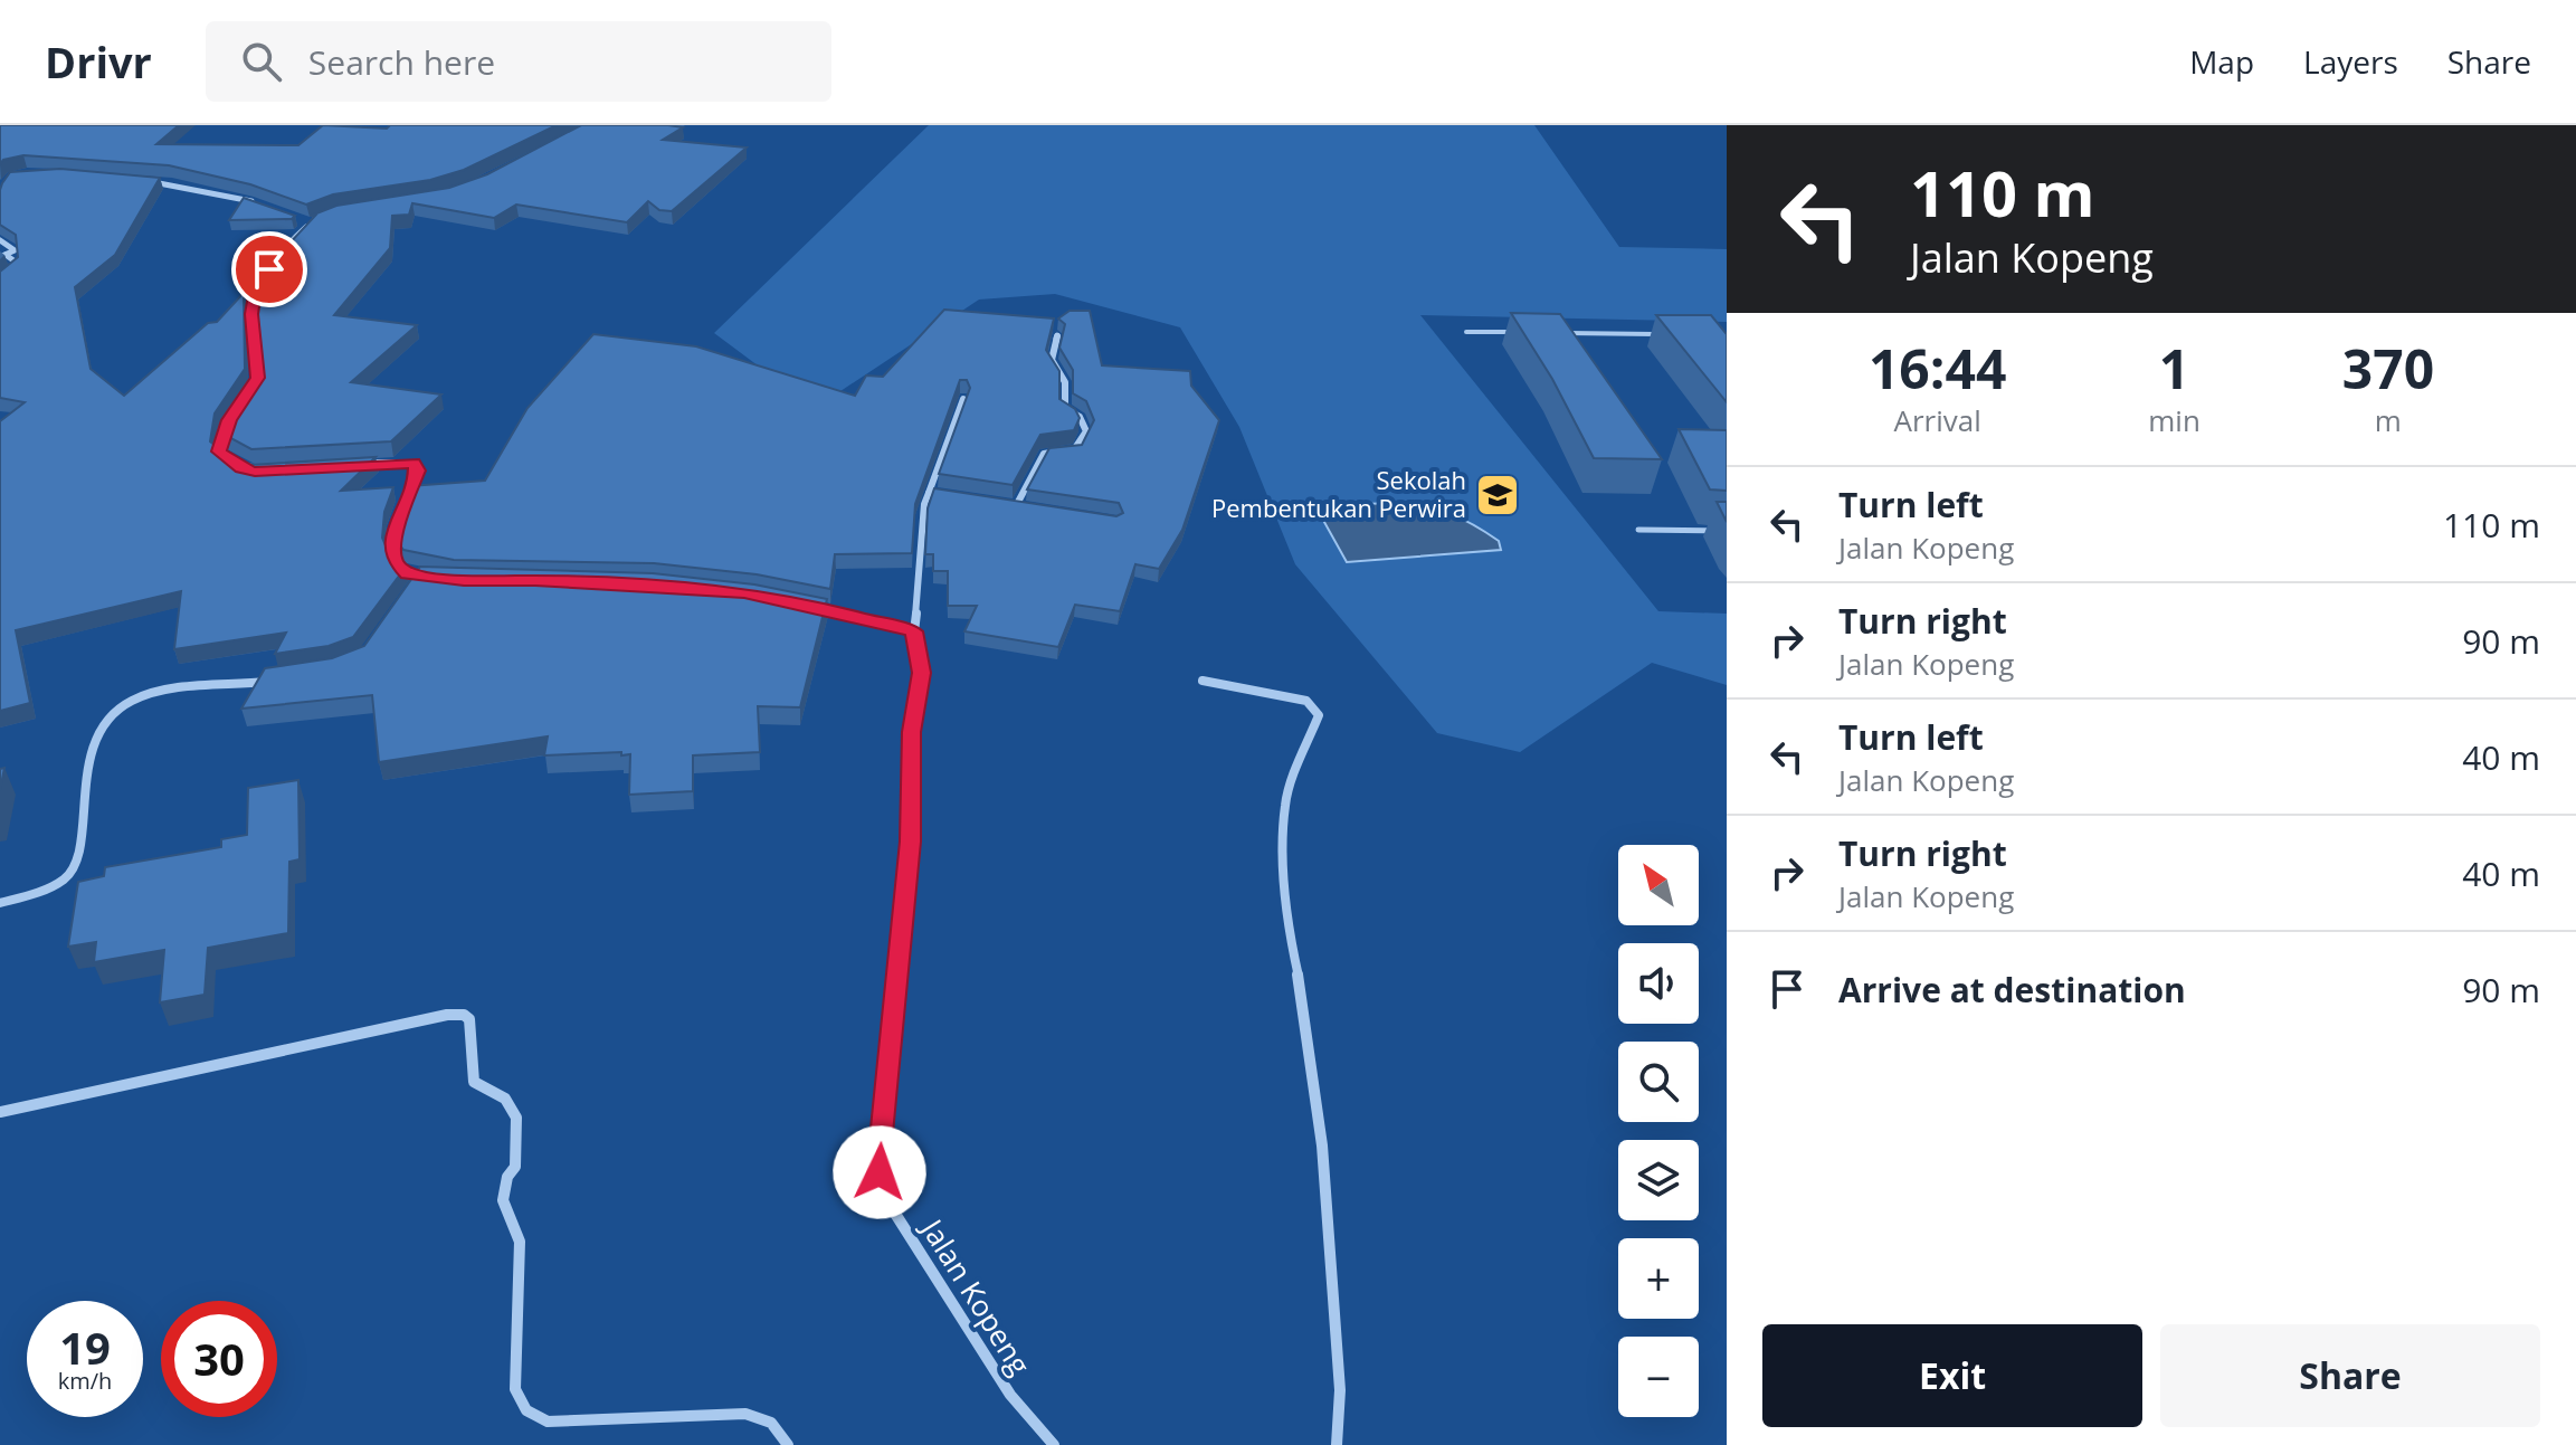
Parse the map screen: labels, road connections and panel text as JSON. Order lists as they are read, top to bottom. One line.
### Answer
{"streets":{"street":["Jalan Kopeng"]},"places":{"school or university":["Sekolah Pembentukan Perwira"]},"north":"top left","page":{"header":"Drivr","search":"Search here","nav":["Map","Layers","Share"],"turn":["110 m","Jalan Kopeng"],"eta":["16:44","Arrival","1","min","370","m"],"list":[{"name":"Turn left","note":"Jalan Kopeng","value":"110 m"},{"name":"Turn right","note":"Jalan Kopeng","value":"90 m"},{"name":"Turn left","note":"Jalan Kopeng","value":"40 m"},{"name":"Turn right","note":"Jalan Kopeng","value":"40 m"},{"name":"Arrive at destination","value":"90 m"}],"map_buttons":["+","−"],"speed":"19 km/h","limit":"30","buttons":["Exit","Share"]}}
